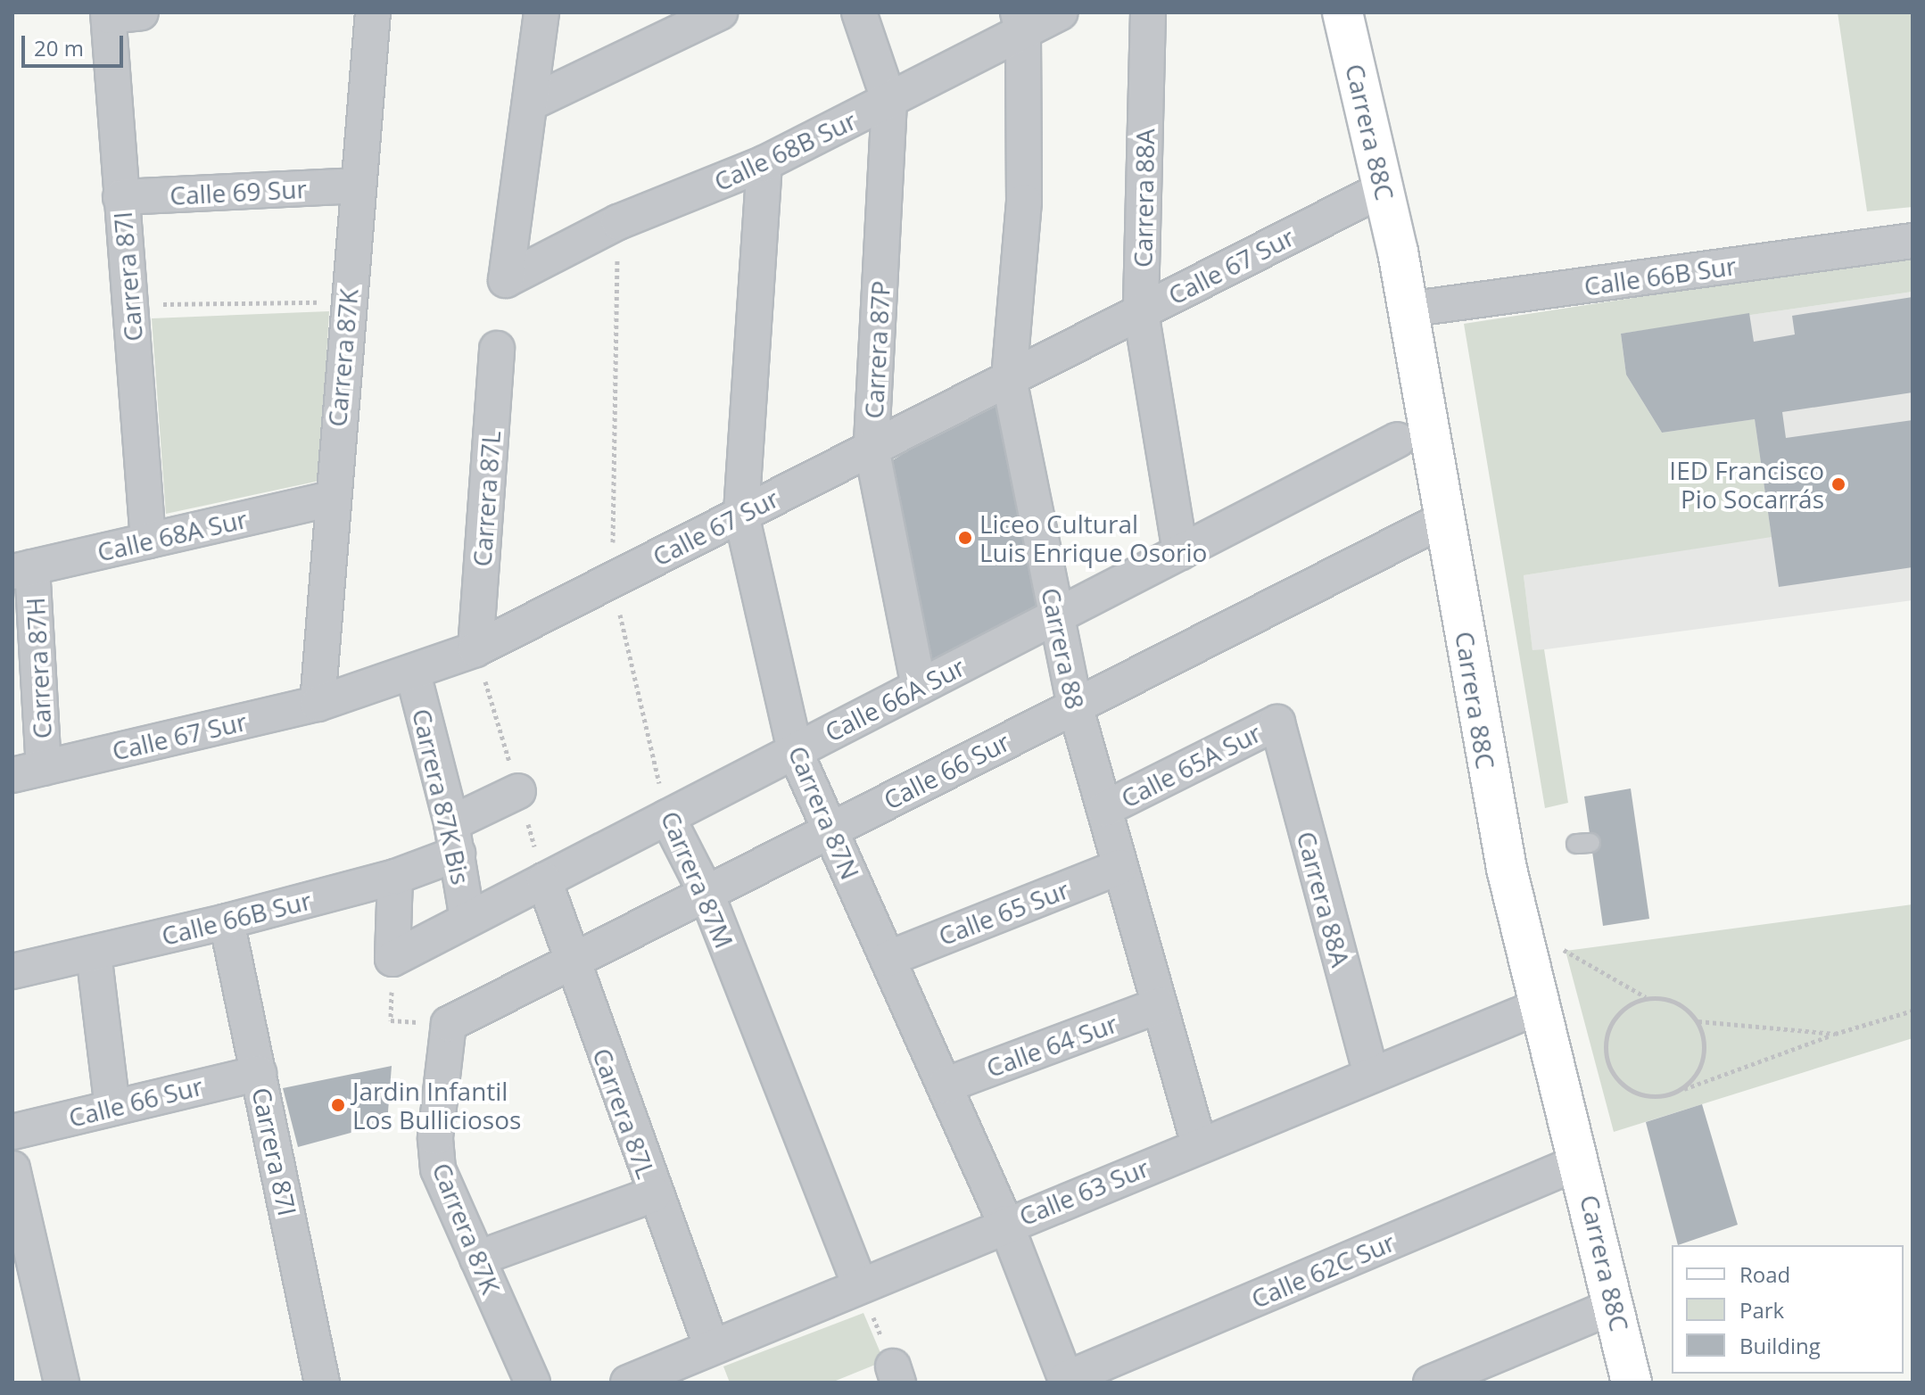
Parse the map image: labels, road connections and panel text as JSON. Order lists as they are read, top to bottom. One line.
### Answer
{"streets":{"street":["Carrera 88C","Calle 68B Sur","Calle 69 Sur","Carrera 88A","Calle 67 Sur","Calle 66B Sur","Carrera 87I","Carrera 87P","Carrera 87K","Carrera 87L","Calle 68A Sur","Carrera 88","Carrera 87H","Calle 66A Sur","Calle 65A Sur","Calle 66 Sur","Carrera 87K Bis","Carrera 87N","Carrera 87M","Calle 65 Sur","Calle 64 Sur","Calle 63 Sur","Calle 62C Sur"]},"crossings":[["Carrera 88C","Calle 67 Sur"],["Carrera 88C","Calle 66B Sur"],["Carrera 88C","Calle 66 Sur"],["Carrera 88C","Calle 63 Sur"],["Carrera 88C","Calle 62C Sur"],["Calle 68B Sur","Carrera 87P"],["Calle 68B Sur","Carrera 88"],["Calle 68B Sur","Carrera 87N"],["Calle 68B Sur","Carrera 87M"],["Calle 69 Sur","Carrera 87I"],["Calle 69 Sur","Carrera 87K"],["Carrera 88A","Calle 67 Sur"],["Carrera 88A","Calle 66A Sur"],["Carrera 88A","Calle 65A Sur"],["Carrera 88A","Calle 63 Sur"],["Calle 67 Sur","Carrera 87P"],["Calle 67 Sur","Carrera 87K"],["Calle 67 Sur","Carrera 87L"],["Calle 67 Sur","Carrera 88"],["Calle 67 Sur","Carrera 87H"],["Calle 67 Sur","Carrera 87K Bis"],["Calle 67 Sur","Carrera 87N"],["Calle 67 Sur","Carrera 87M"],["Calle 66B Sur","Carrera 87I"],["Calle 66B Sur","Calle 66A Sur"],["Calle 66B Sur","Carrera 87K Bis"],["Carrera 87I","Calle 68A Sur"],["Carrera 87I","Calle 66 Sur"],["Carrera 87P","Calle 66A Sur"],["Carrera 87K","Calle 68A Sur"],["Carrera 87K","Calle 66 Sur"],["Carrera 87L","Calle 66A Sur"],["Carrera 87L","Calle 66 Sur"],["Carrera 87L","Calle 63 Sur"],["Calle 68A Sur","Carrera 87H"],["Carrera 88","Calle 66A Sur"],["Carrera 88","Calle 65A Sur"],["Carrera 88","Calle 66 Sur"],["Carrera 88","Calle 65 Sur"],["Carrera 88","Calle 64 Sur"],["Carrera 88","Calle 63 Sur"],["Calle 66A Sur","Carrera 87K Bis"],["Calle 66A Sur","Carrera 87N"],["Calle 66A Sur","Carrera 87M"],["Calle 66 Sur","Carrera 87N"],["Calle 66 Sur","Carrera 87M"],["Carrera 87N","Calle 65 Sur"],["Carrera 87N","Calle 64 Sur"],["Carrera 87N","Calle 63 Sur"],["Carrera 87N","Calle 62C Sur"],["Carrera 87M","Calle 63 Sur"]],"places":["IED Francisco Pio Socarrás","Liceo Cultural Luis Enrique Osorio","Jardin Infantil Los Bulliciosos"],"legend":["Road","Park","Building"],"scale_bar":"20 m"}
